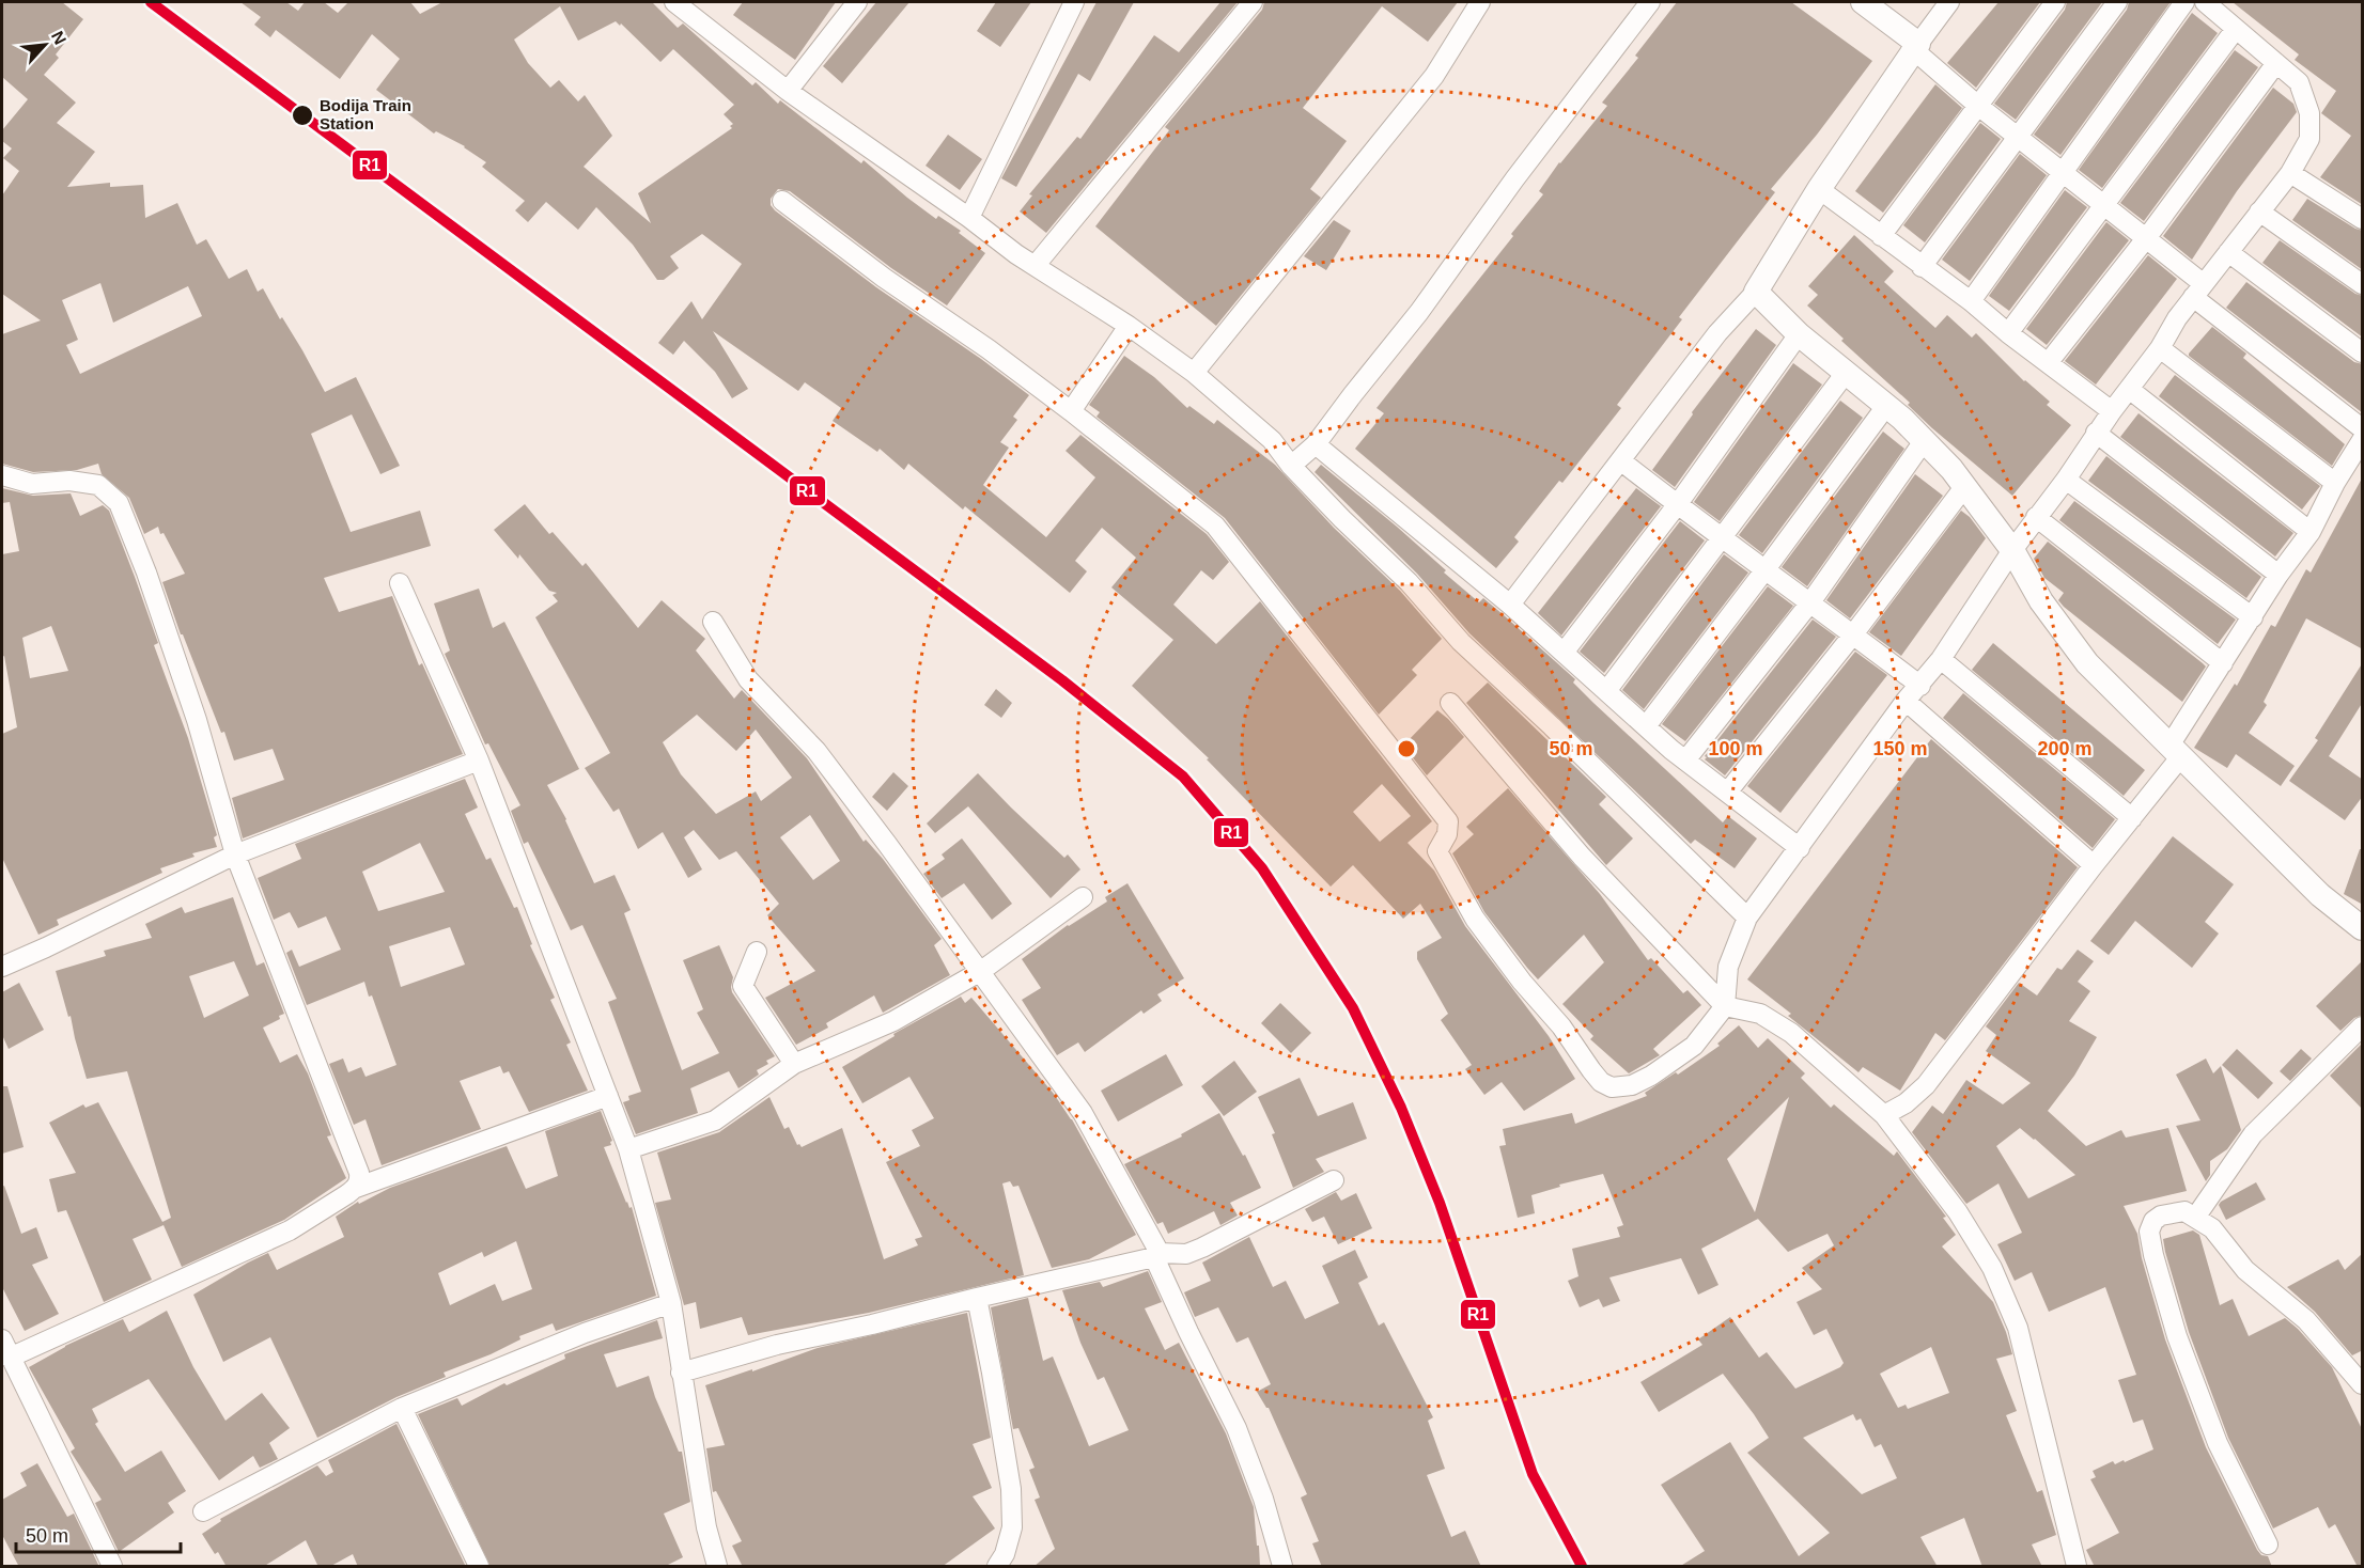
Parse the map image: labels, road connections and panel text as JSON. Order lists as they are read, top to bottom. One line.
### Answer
{"places":["Bodija Train Station"],"lines":["transit line R1"],"scale_bar":"50 m","north":"top right","rings":["50 m","100 m","150 m","200 m"]}
